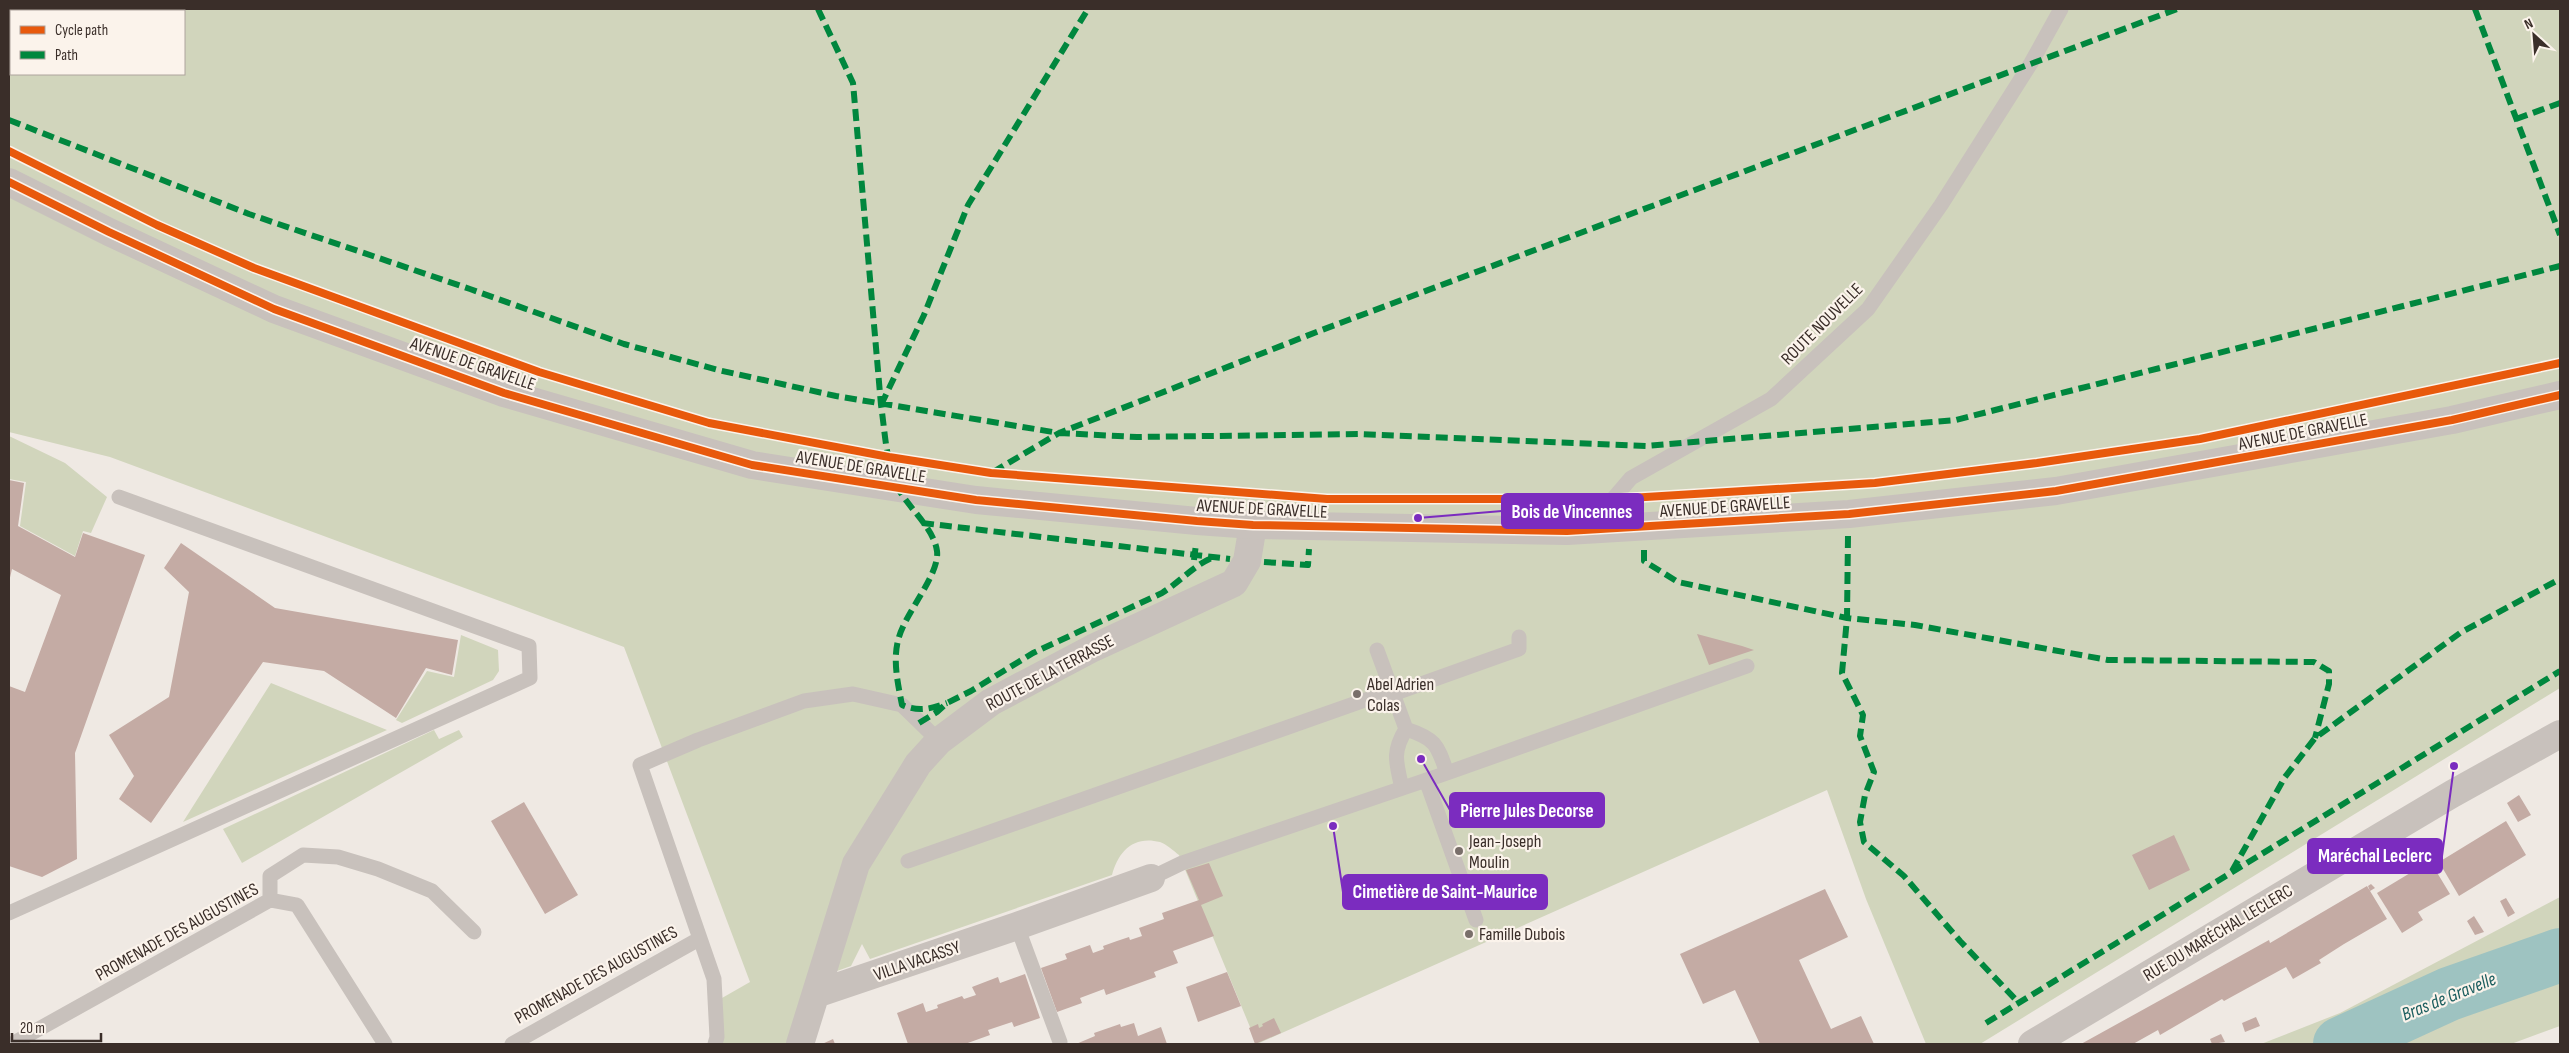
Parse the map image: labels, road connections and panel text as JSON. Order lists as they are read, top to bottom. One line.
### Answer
{"streets":{"street":["AVENUE DE GRAVELLE","ROUTE DE LA TERRASSE","RUE DU MARÉCHAL LECLERC","VILLA VACASSY"],"lane":["ROUTE NOUVELLE","PROMENADE DES AUGUSTINES"]},"crossings":[["ROUTE NOUVELLE","AVENUE DE GRAVELLE"],["AVENUE DE GRAVELLE","ROUTE DE LA TERRASSE"],["ROUTE DE LA TERRASSE","VILLA VACASSY"]],"water":["Bras de Gravelle"],"places":["Bois de Vincennes","Abel Adrien Colas","Pierre Jules Decorse","Maréchal Leclerc","Cimetière de Saint-Maurice","Jean-Joseph Moulin","Famille Dubois"],"legend":["Cycle path","Path"],"scale_bar":"20 m","north":"top left"}
